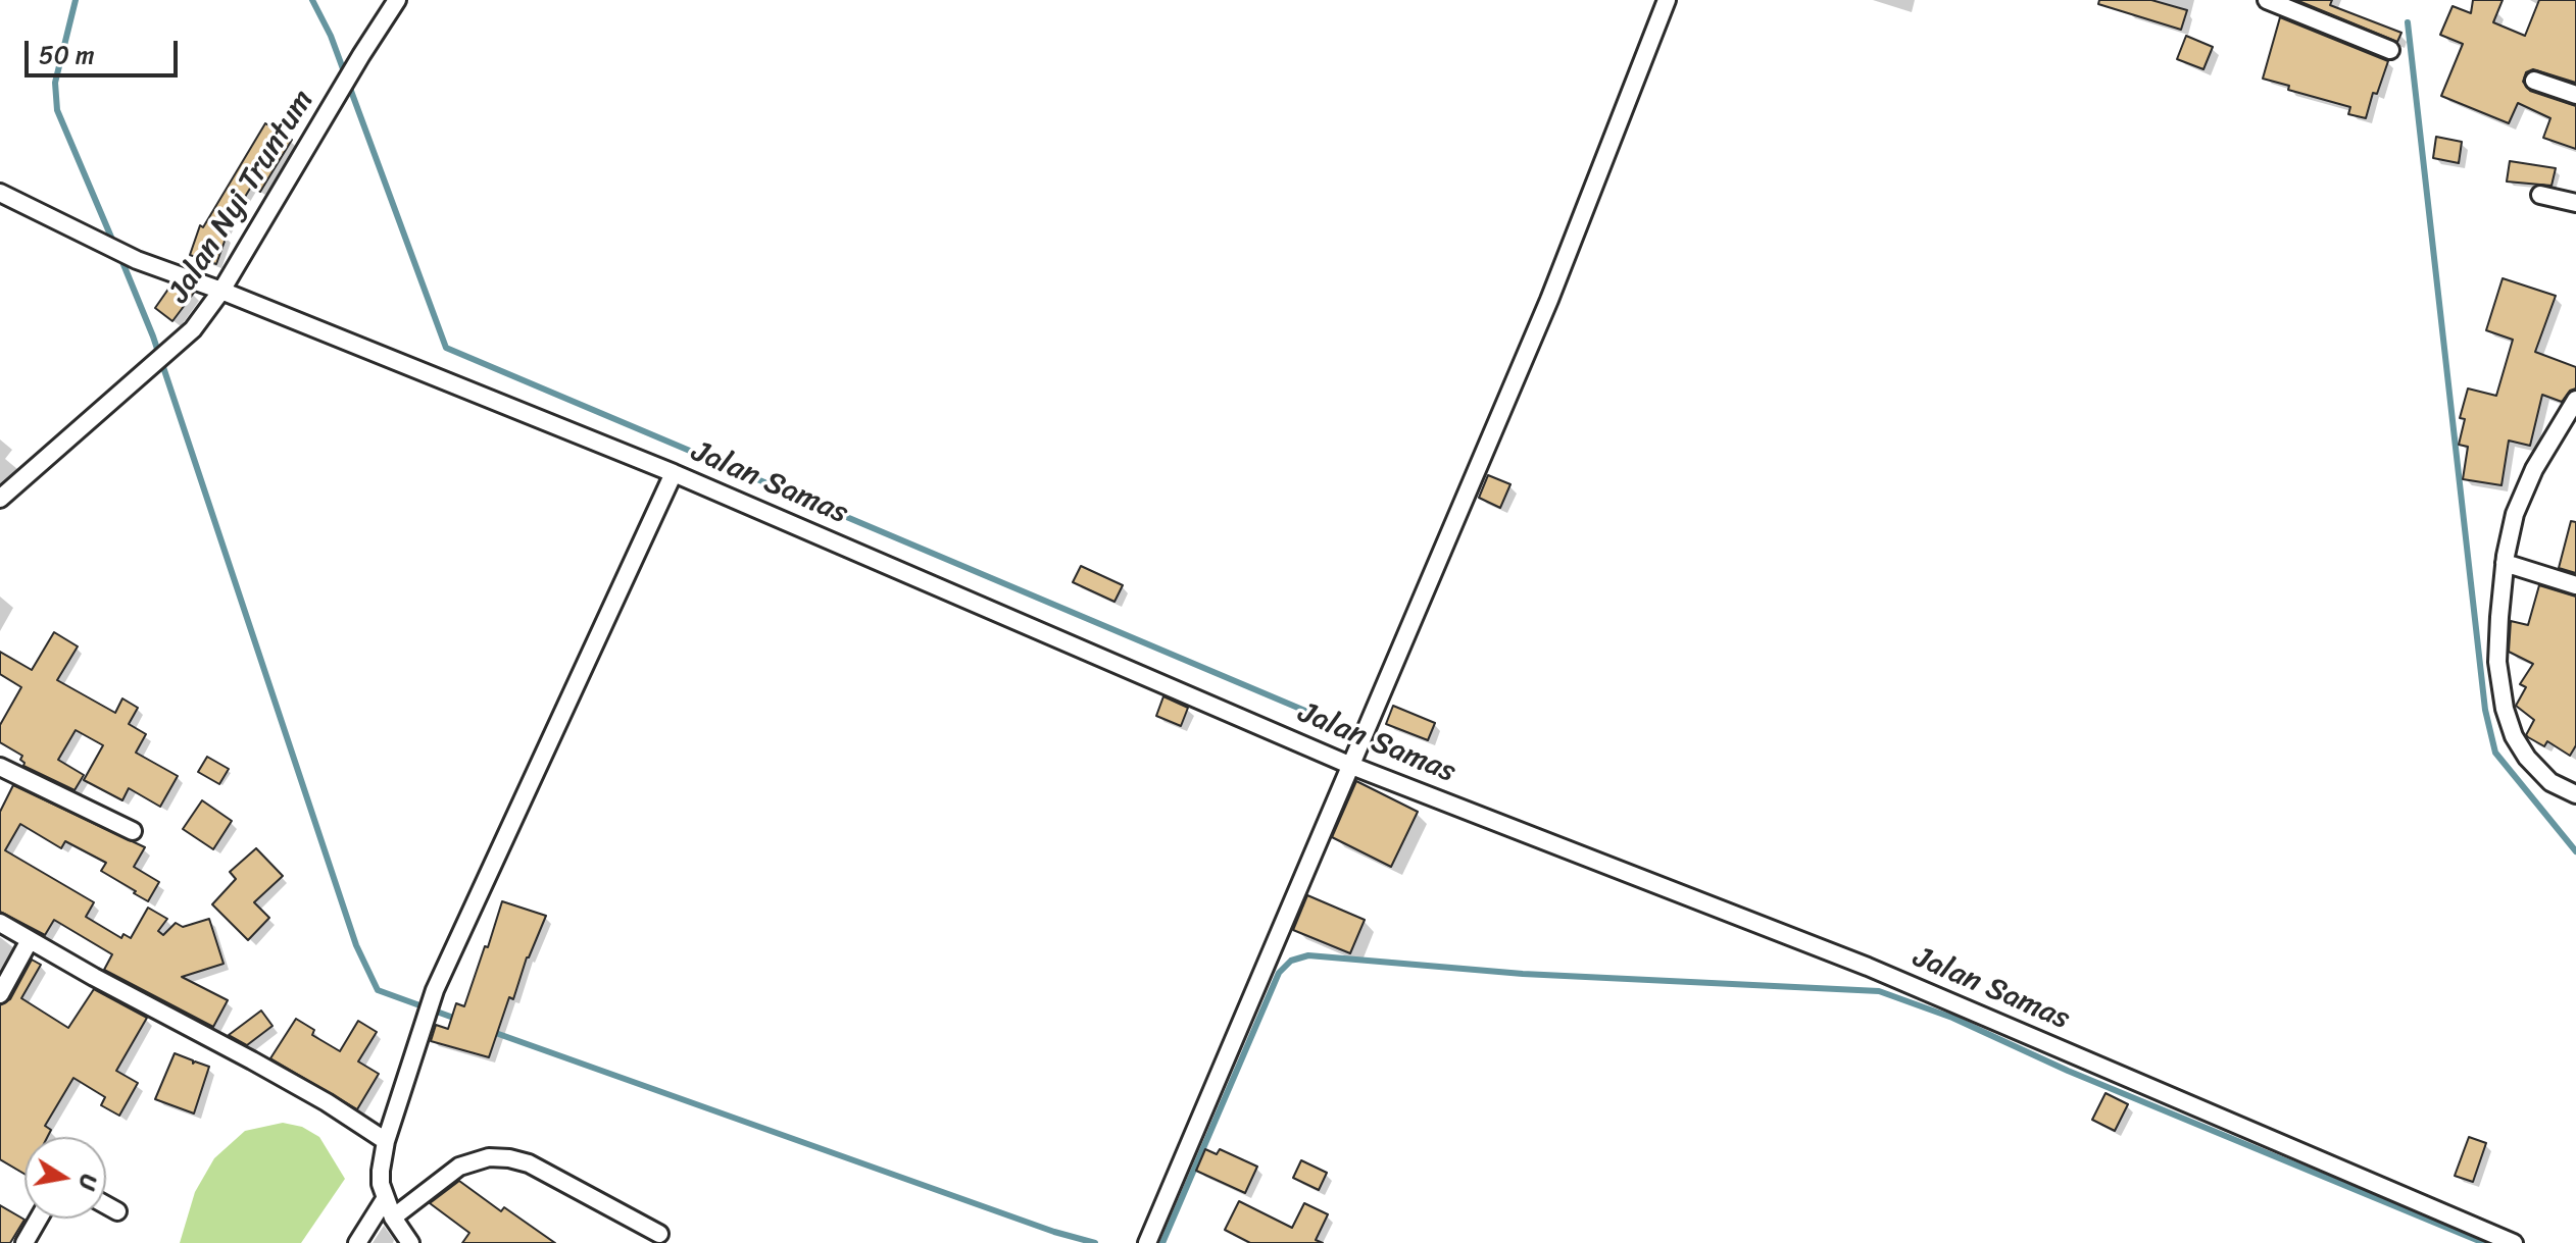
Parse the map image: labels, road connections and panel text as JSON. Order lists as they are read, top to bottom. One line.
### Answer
{"streets":{"street":["Jalan Nyi Truntum","Jalan Samas"]},"crossings":[["Jalan Nyi Truntum","Jalan Samas"]],"scale_bar":"50 m","north":"right"}
